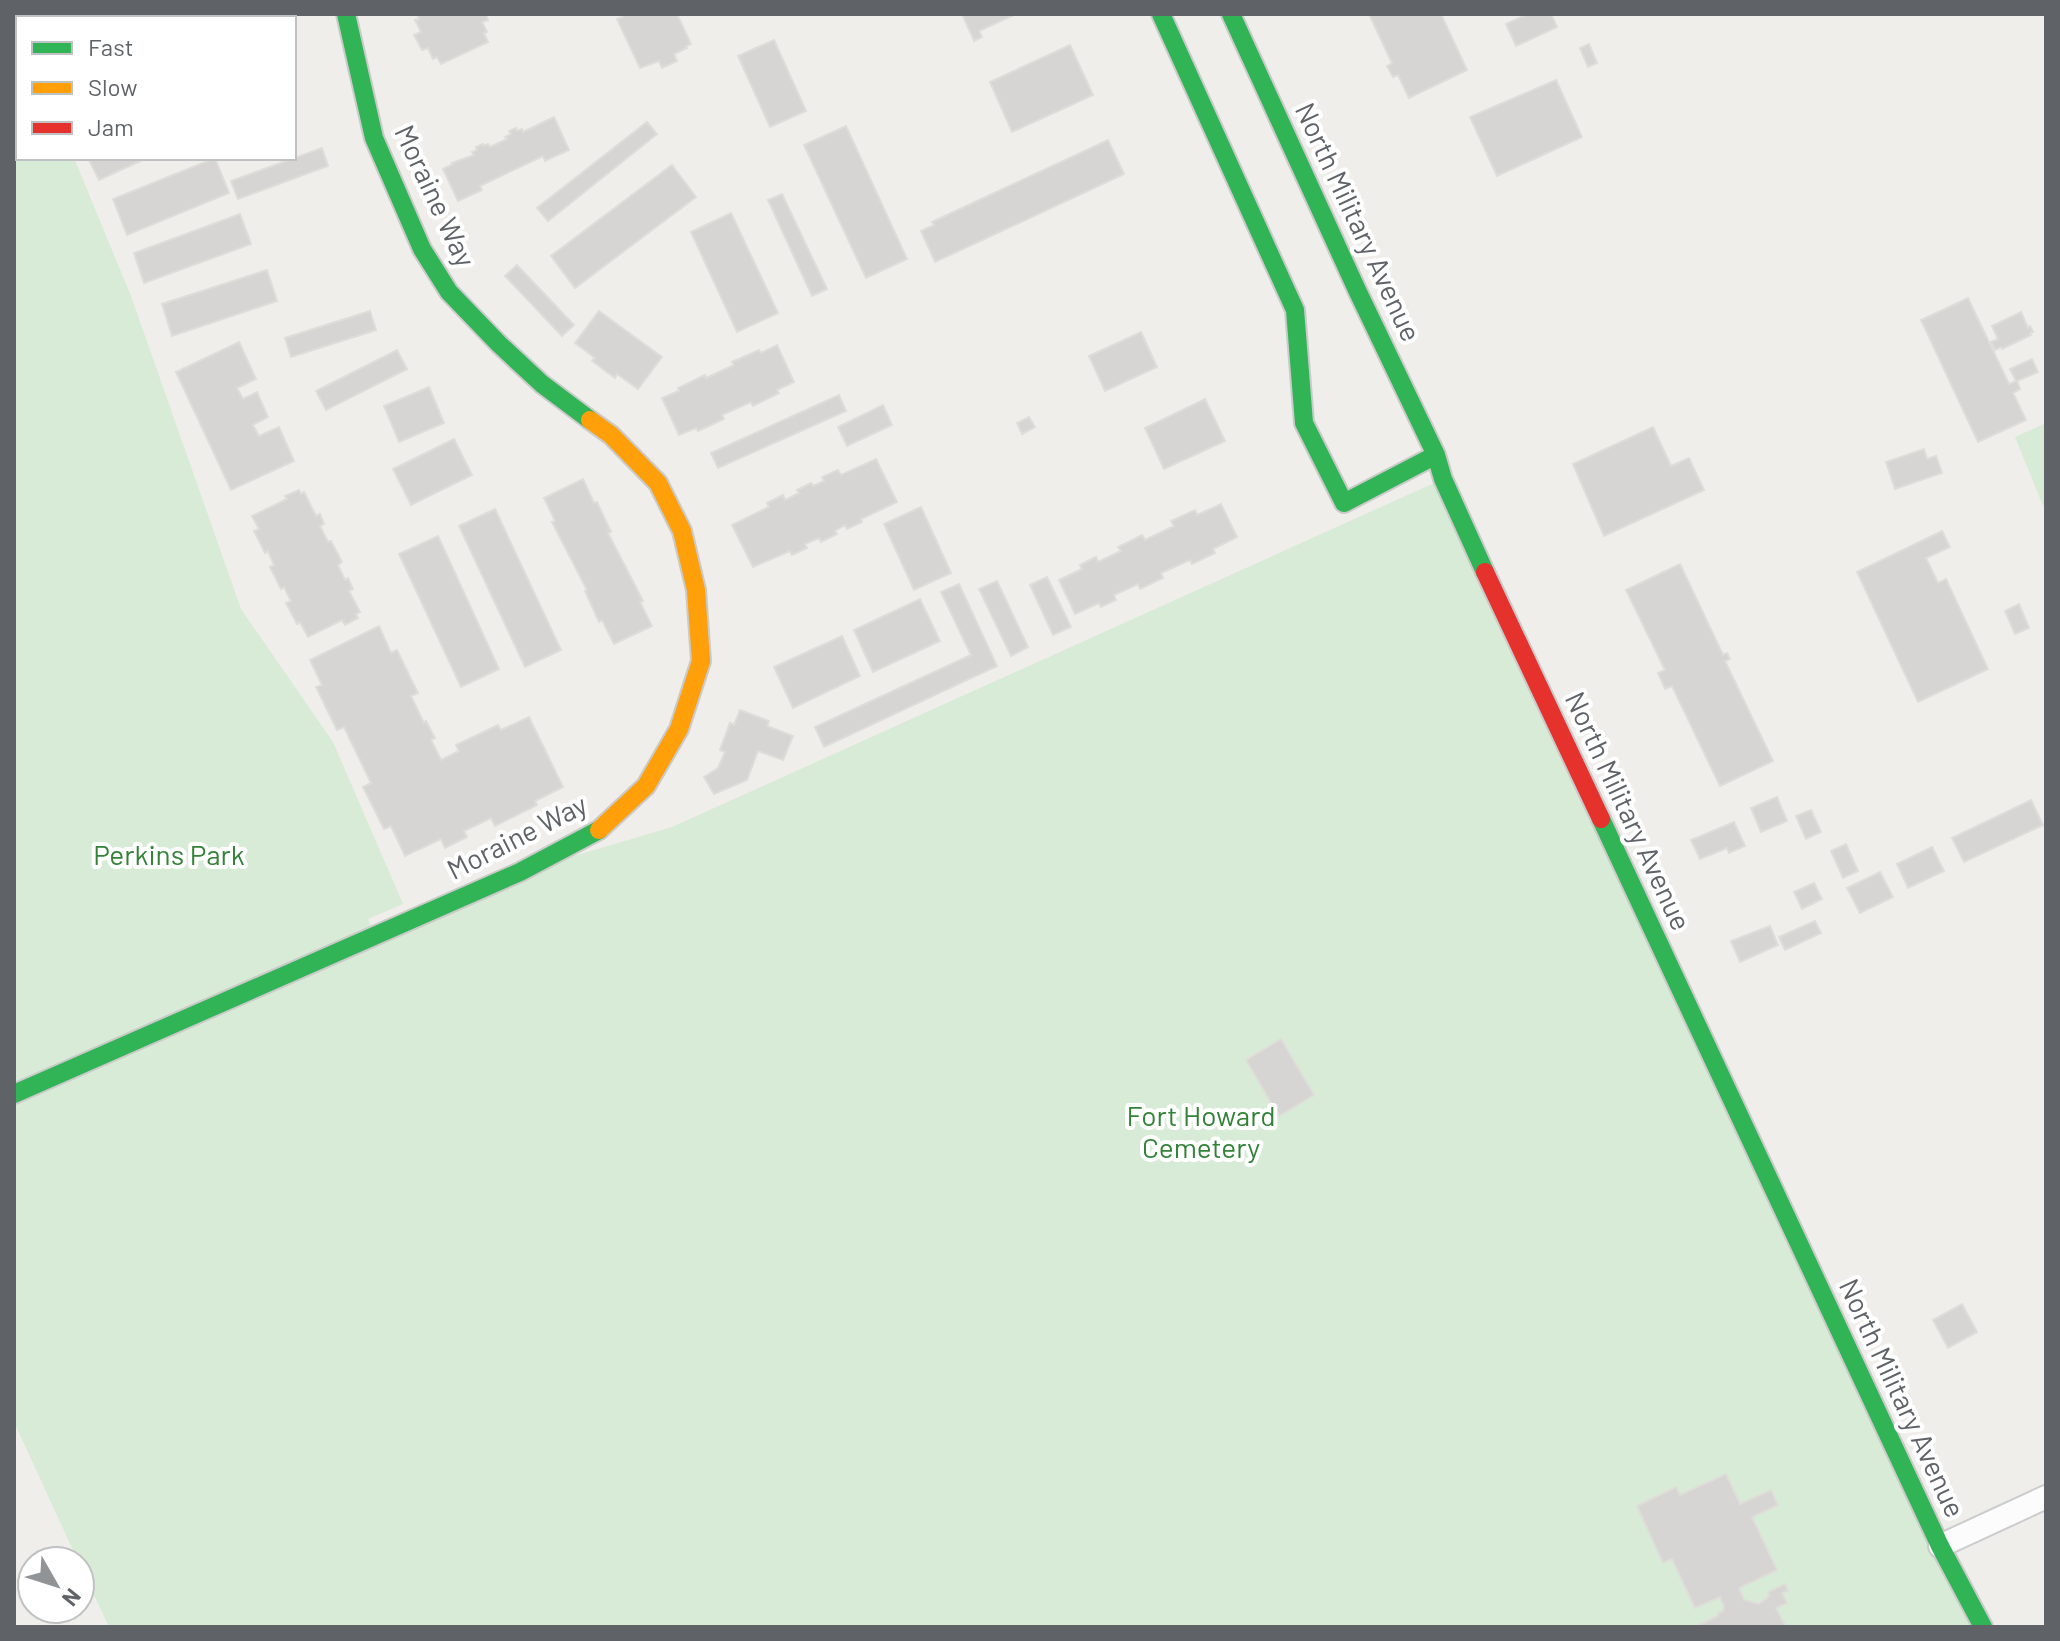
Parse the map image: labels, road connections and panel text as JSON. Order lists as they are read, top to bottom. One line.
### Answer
{"streets":{"street":["Moraine Way","North Military Avenue"]},"parks":["Perkins Park","Fort Howard Cemetery"],"legend":["Fast","Slow","Jam"],"north":"bottom right"}
